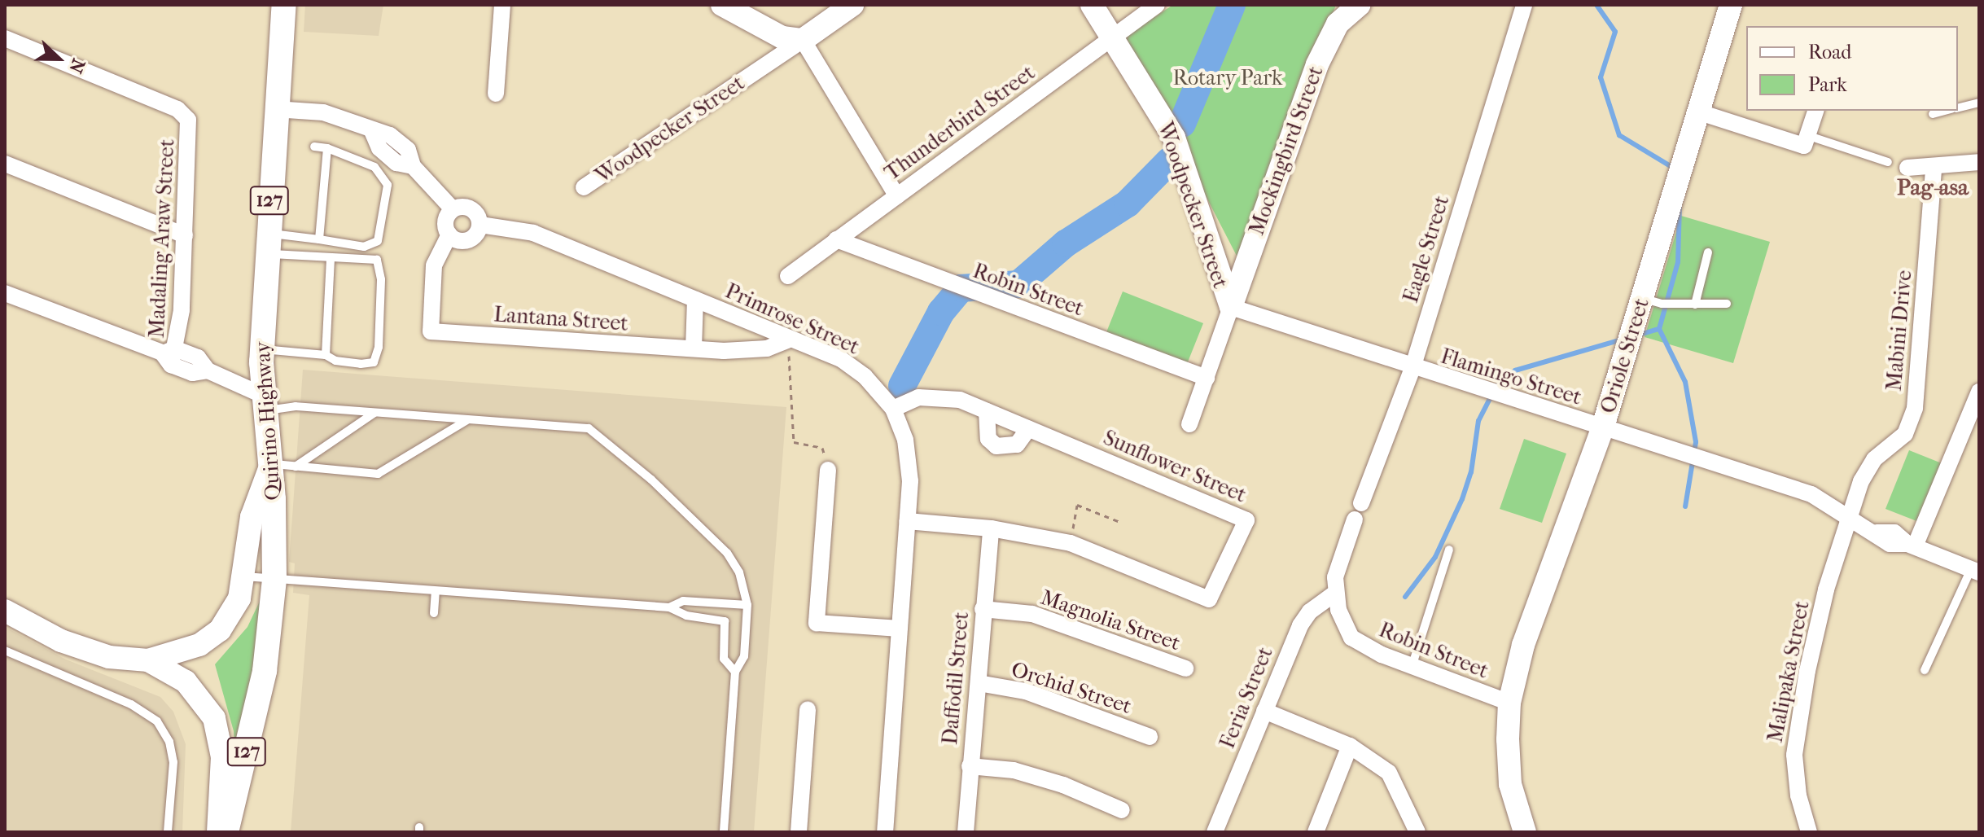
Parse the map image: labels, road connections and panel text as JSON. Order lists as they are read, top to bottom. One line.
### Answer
{"streets":{"main road":["127","Quirino Highway"],"street":["Thunderbird Street","Woodpecker Street","Mockingbird Street","Madaling Araw Street","Eagle Street","Robin Street","Lantana Street","Primrose Street","Mabini Drive","Oriole Street","Flamingo Street","Sunflower Street","Magnolia Street","Malipaka Street","Daffodil Street","Orchid Street","Feria Street"]},"crossings":[["Thunderbird Street","Woodpecker Street"],["Thunderbird Street","Robin Street"],["Woodpecker Street","Mockingbird Street"],["Woodpecker Street","Flamingo Street"],["Mockingbird Street","Flamingo Street"],["Eagle Street","Flamingo Street"],["Robin Street","Oriole Street"],["Robin Street","Feria Street"],["Lantana Street","Primrose Street"],["Primrose Street","Sunflower Street"],["Mabini Drive","Flamingo Street"],["Mabini Drive","Malipaka Street"],["Oriole Street","Flamingo Street"],["Flamingo Street","Malipaka Street"],["Sunflower Street","Daffodil Street"],["Magnolia Street","Daffodil Street"],["Daffodil Street","Orchid Street"]],"districts":["Pag-asa"],"parks":["Rotary Park"],"legend":["Road","Park"],"north":"right"}
